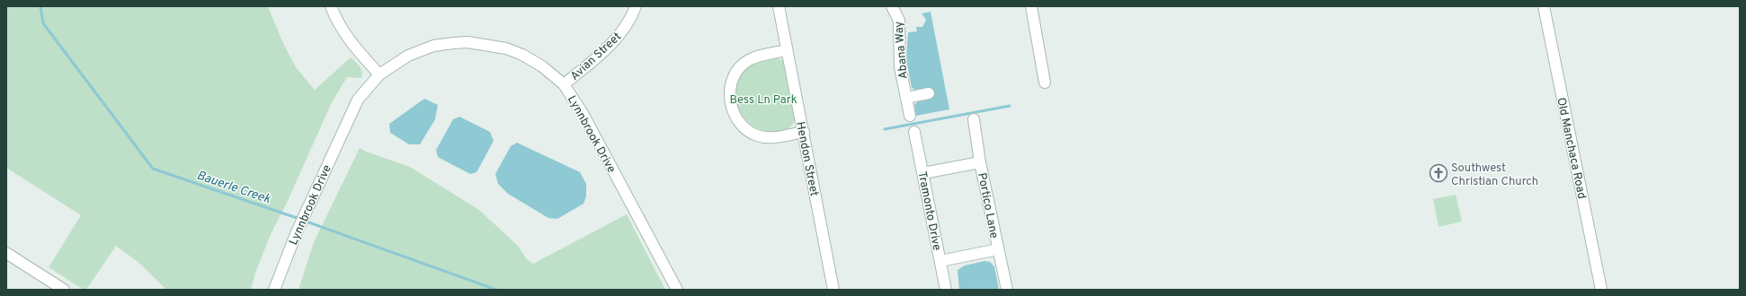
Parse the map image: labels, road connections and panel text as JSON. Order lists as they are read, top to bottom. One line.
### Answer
{"streets":{"street":["Abana Way","Avian Street","Lynnbrook Drive","Old Manchaca Road","Hendon Street","Portico Lane","Tramonto Drive"]},"crossings":[["Avian Street","Lynnbrook Drive"]],"water":["Bauerle Creek"],"parks":["Bess Ln Park"],"places":{"church":["Southwest Christian Church"]}}
